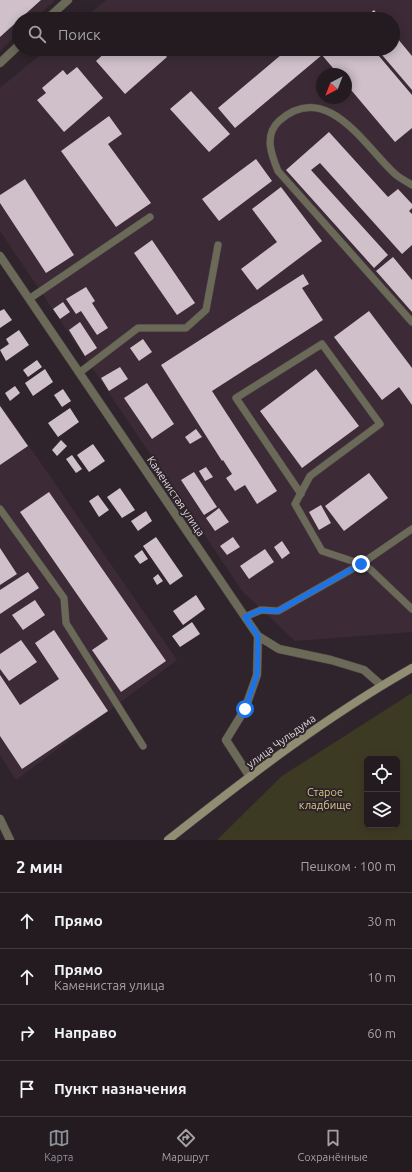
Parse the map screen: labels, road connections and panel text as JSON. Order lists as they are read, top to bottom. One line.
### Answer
{"streets":{"main road":["улица Чульдума"],"street":["Каменистая улица"]},"crossings":[["Каменистая улица","улица Чульдума"]],"parks":["Старое кладбище"],"north":"bottom left","page":{"search":"Поиск","heading":["2 мин","Пешком · 100 m"],"list":[["Прямо","30 m"],["Прямо","Каменистая улица","10 m"],["Направо","60 m"],"Пункт назначения"],"nav":["Карта","Маршрут","Сохранённые"]}}
